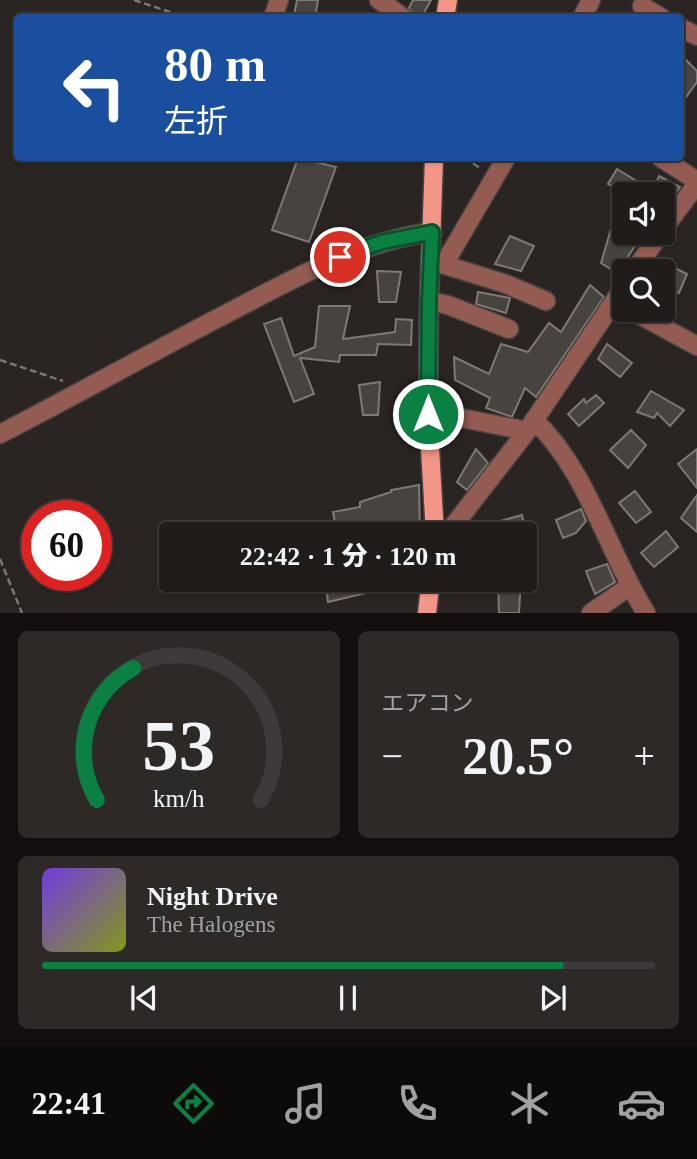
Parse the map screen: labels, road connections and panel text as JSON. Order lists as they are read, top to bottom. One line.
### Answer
{"page":{"turn":["80 m","左折"],"limit":"60","trip":"22:42 · 1 分 · 120 m","tile":"エアコン","heat":["−","20.5°","+"],"song":["Night Drive","The Halogens"],"tabs":"22:41","gauge":["53","km/h"]}}
